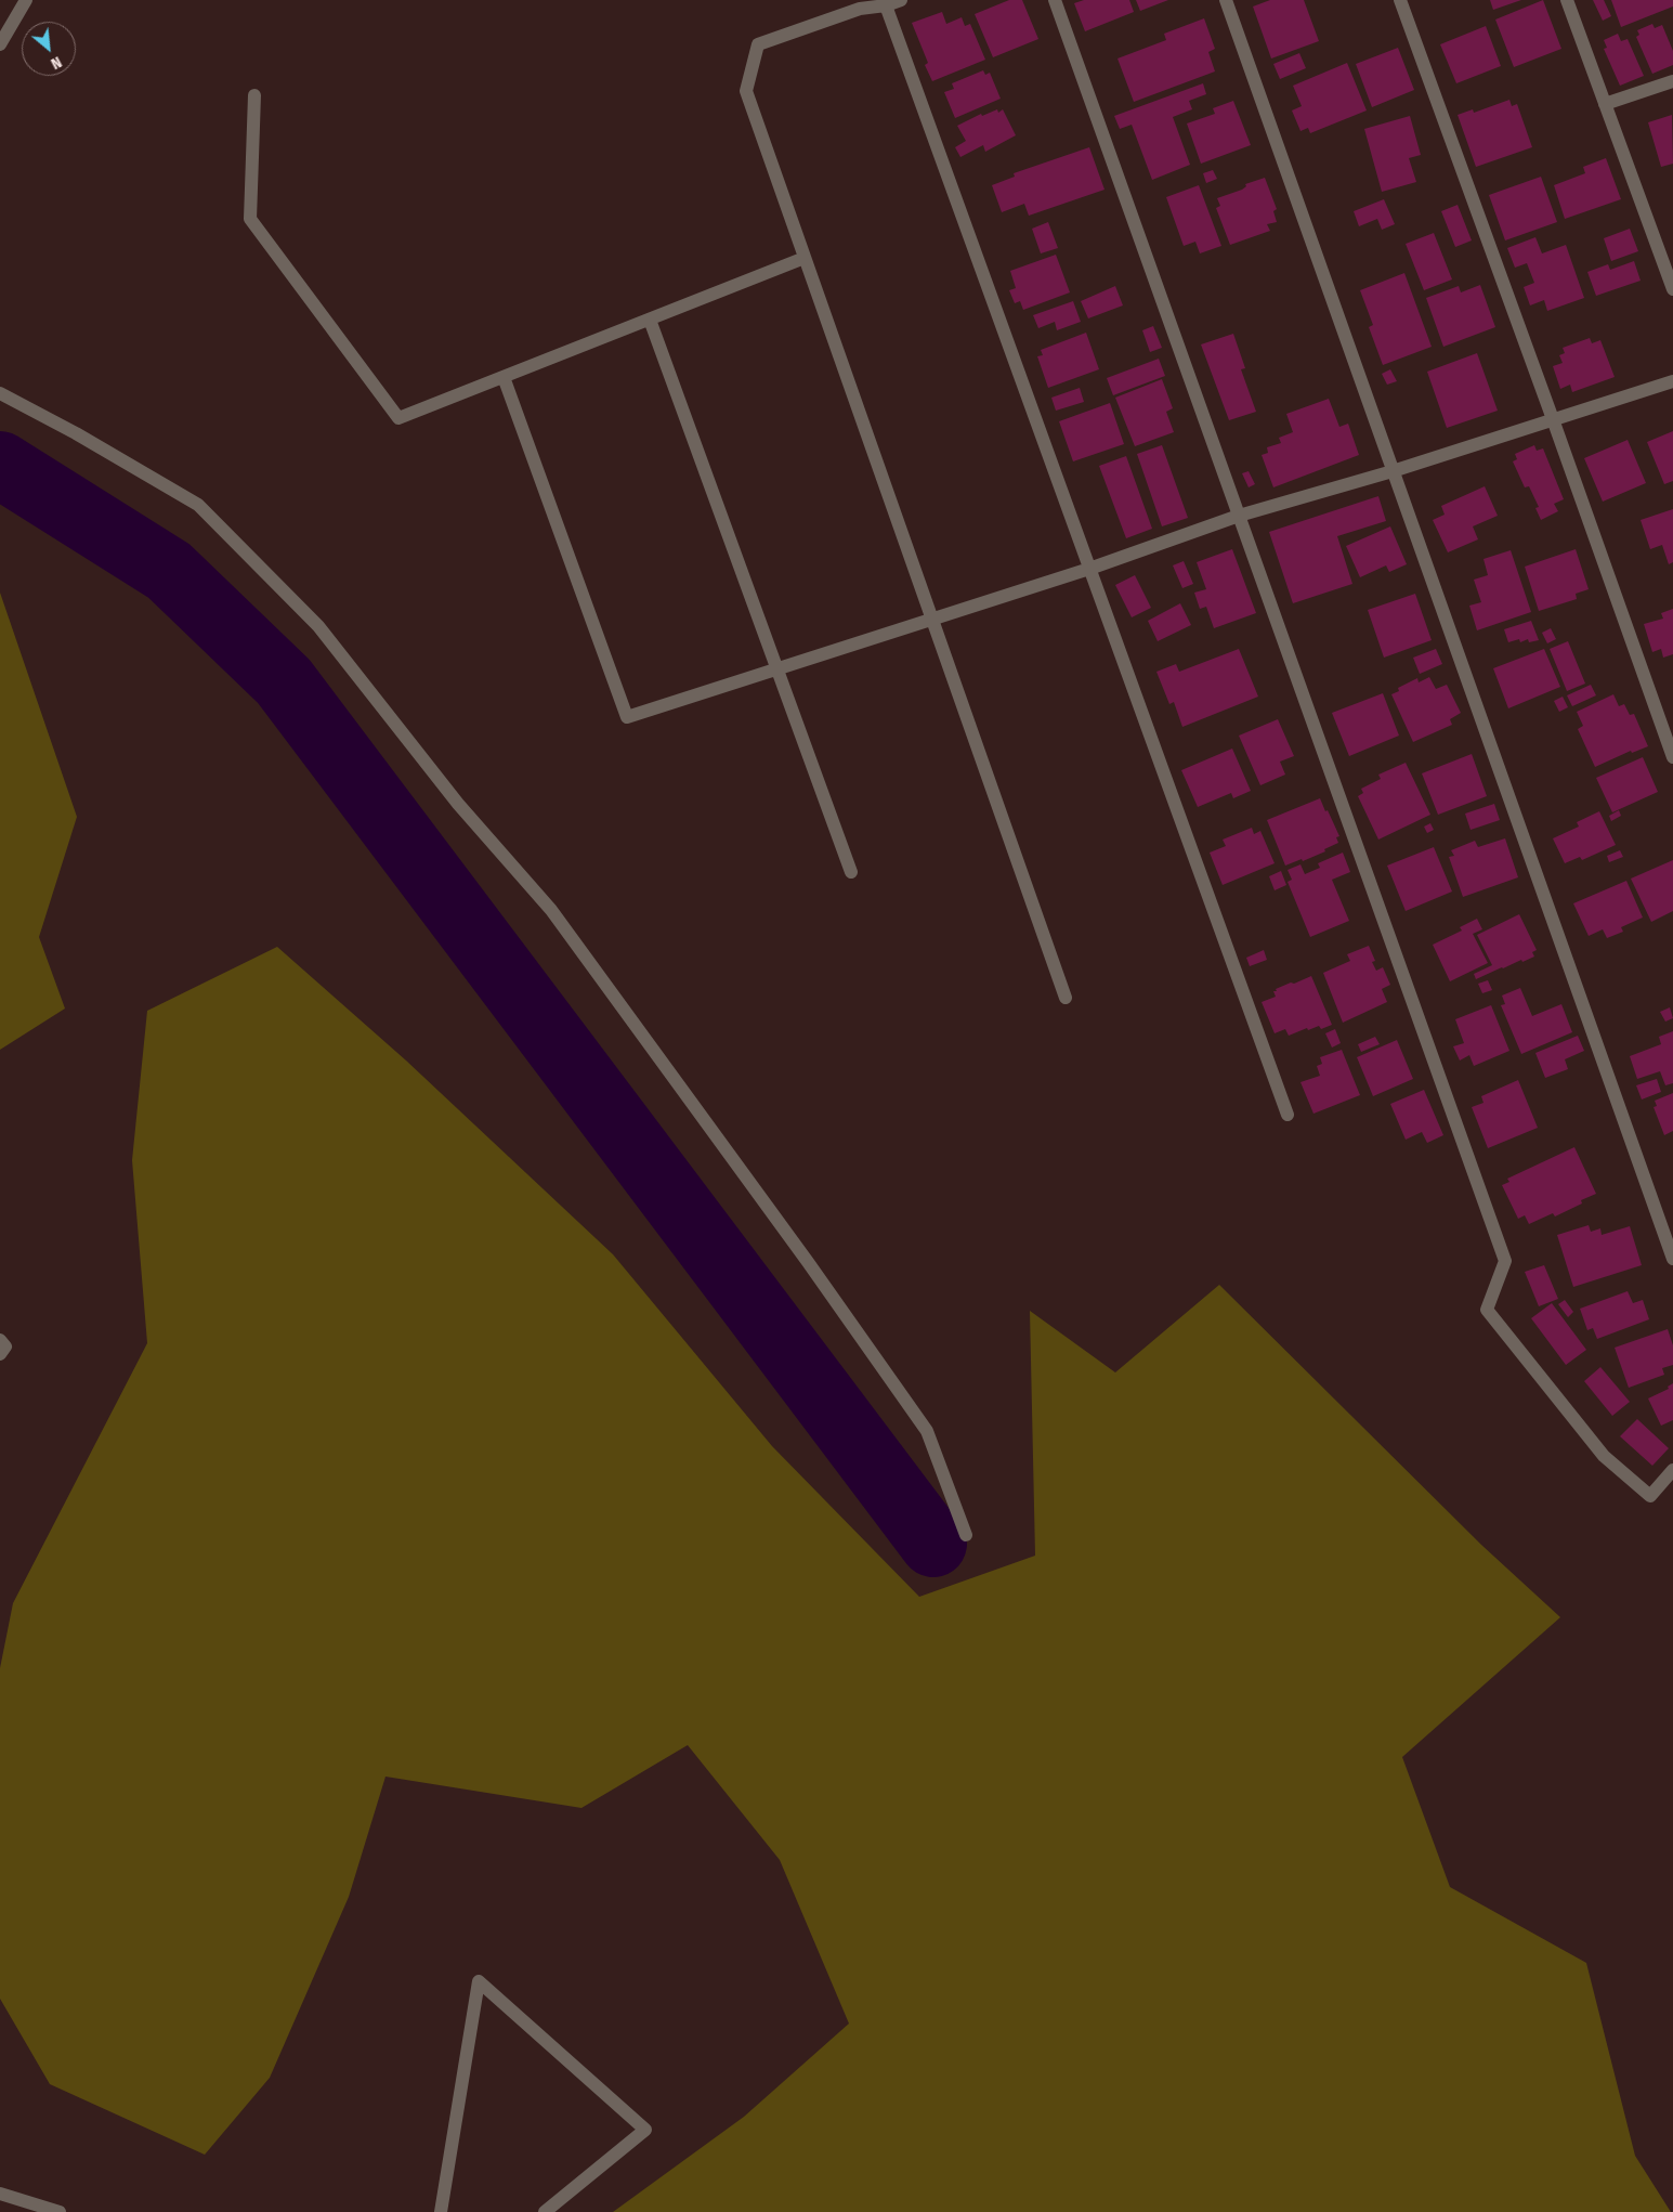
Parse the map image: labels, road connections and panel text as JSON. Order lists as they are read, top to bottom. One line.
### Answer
{"north":"bottom right"}
